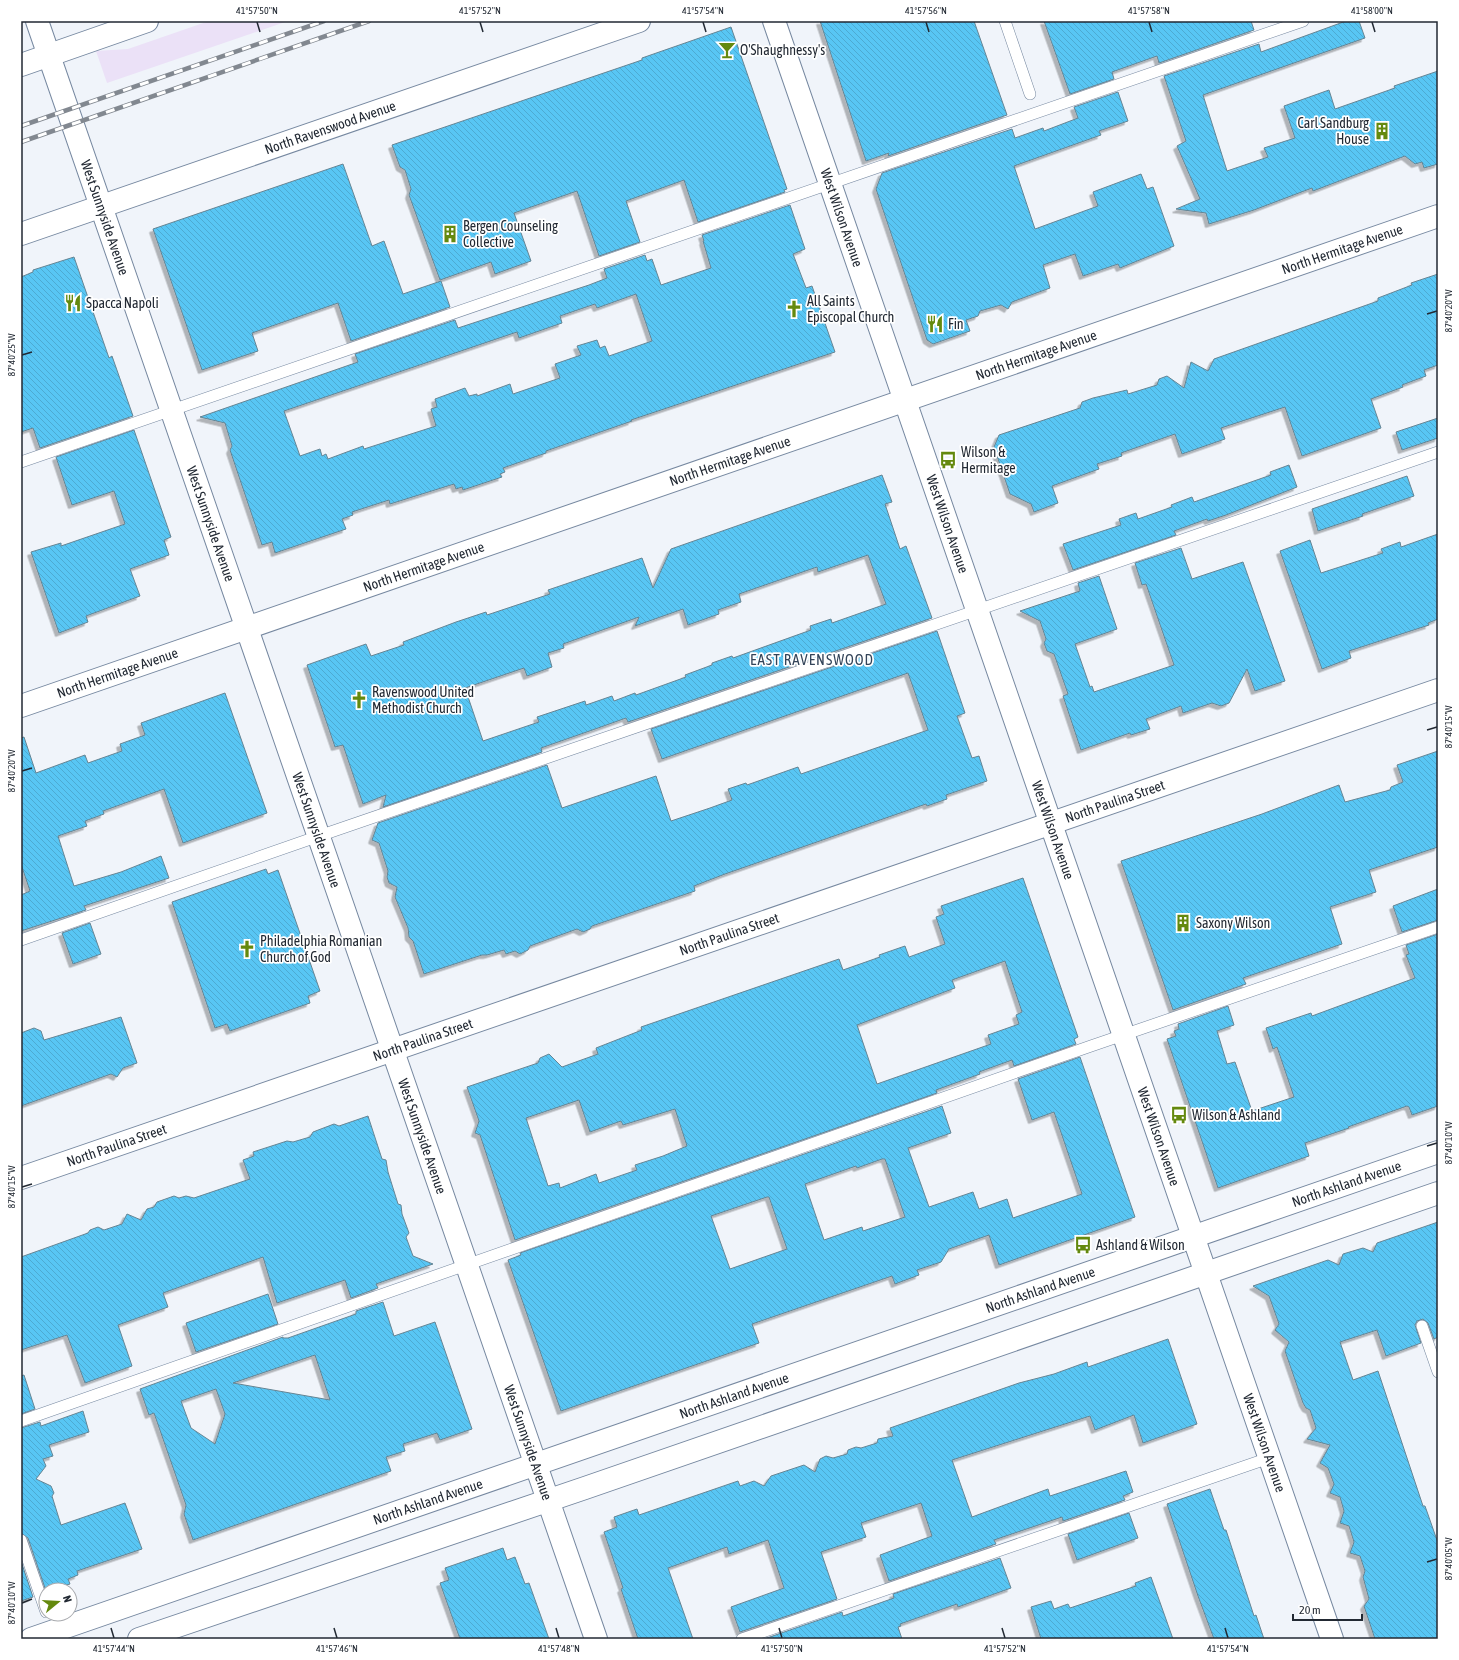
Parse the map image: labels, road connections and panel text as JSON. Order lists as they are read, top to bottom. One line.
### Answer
{"streets":{"street":["North Ravenswood Avenue","West Wilson Avenue","West Sunnyside Avenue","North Hermitage Avenue","North Paulina Street","North Ashland Avenue"]},"crossings":[["North Ravenswood Avenue","West Sunnyside Avenue"],["West Wilson Avenue","North Hermitage Avenue"],["West Wilson Avenue","North Paulina Street"],["West Wilson Avenue","North Ashland Avenue"],["West Sunnyside Avenue","North Hermitage Avenue"],["West Sunnyside Avenue","North Paulina Street"],["West Sunnyside Avenue","North Ashland Avenue"]],"districts":["EAST RAVENSWOOD"],"places":{"bar":["O'Shaughnessy's"],"building":["Carl Sandburg House","Bergen Counseling Collective","Saxony Wilson"],"restaurant":["Spacca Napoli","Fin"],"church":["All Saints Episcopal Church","Ravenswood United Methodist Church","Philadelphia Romanian Church of God"],"bus stop":["Wilson & Hermitage","Wilson & Ashland","Ashland & Wilson"]},"scale_bar":"20 m","north":"right","coordinates":["41°57'50\"N","41°57'52\"N","41°57'54\"N","41°57'56\"N","41°57'58\"N","41°58'00\"N","87°40'20\"W","87°40'25\"W","87°40'15\"W","87°40'10\"W","87°40'05\"W","41°57'44\"N","41°57'46\"N","41°57'48\"N"]}
